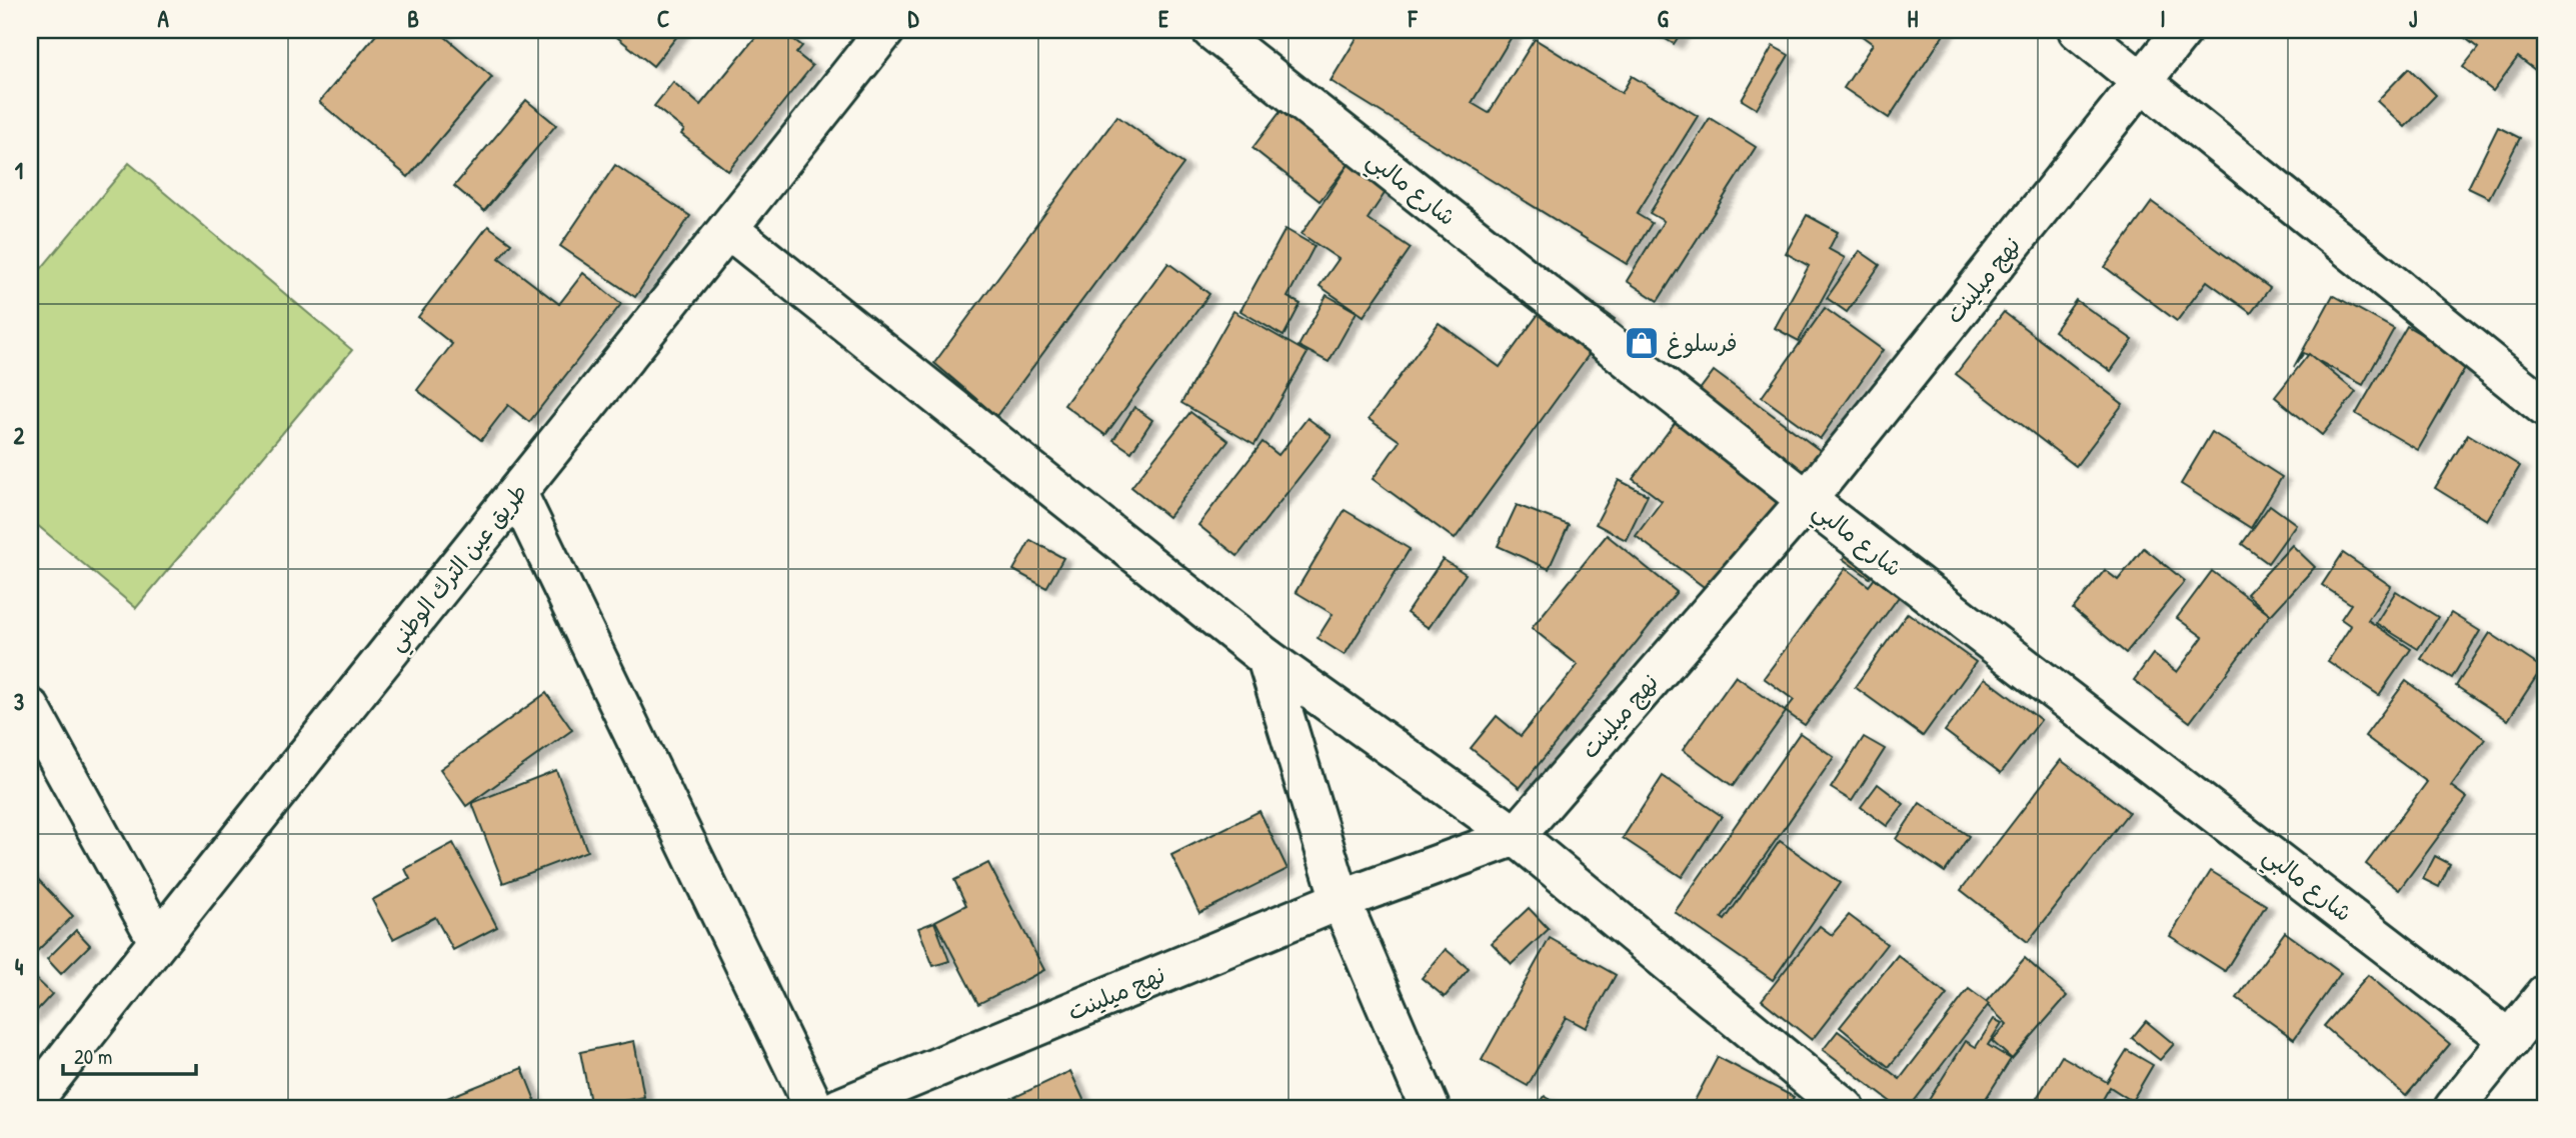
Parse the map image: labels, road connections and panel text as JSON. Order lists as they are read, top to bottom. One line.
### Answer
{"streets":{"street":["شارع مالبي","نهج ميلينت","طريق عين الترك الوطني"]},"crossings":[["شارع مالبي","نهج ميلينت"]],"places":{"shop":["فرسلوغ"]},"scale_bar":"20 m","grid":{"columns":["A","B","C","D","E","F","G","H","I","J"],"rows":["1","2","3","4"]}}
